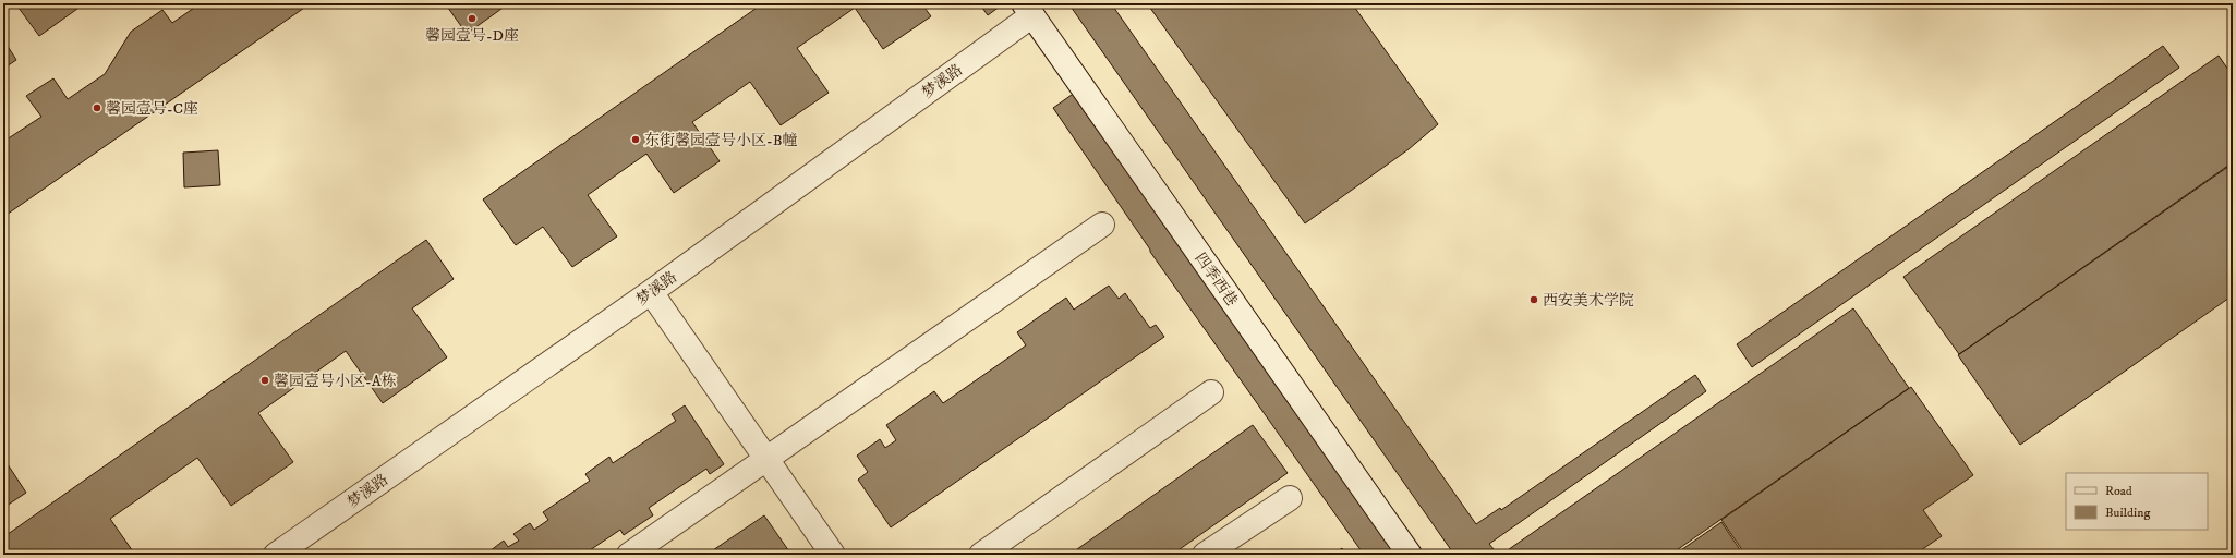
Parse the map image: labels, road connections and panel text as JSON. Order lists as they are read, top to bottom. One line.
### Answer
{"streets":{"street":["梦溪路","四季西巷"]},"crossings":[["梦溪路","四季西巷"]],"places":["馨园壹号-D座","馨园壹号-C座","东街馨园壹号小区-B幢","西安美术学院","馨园壹号小区-A栋"],"legend":["Road","Building"]}
